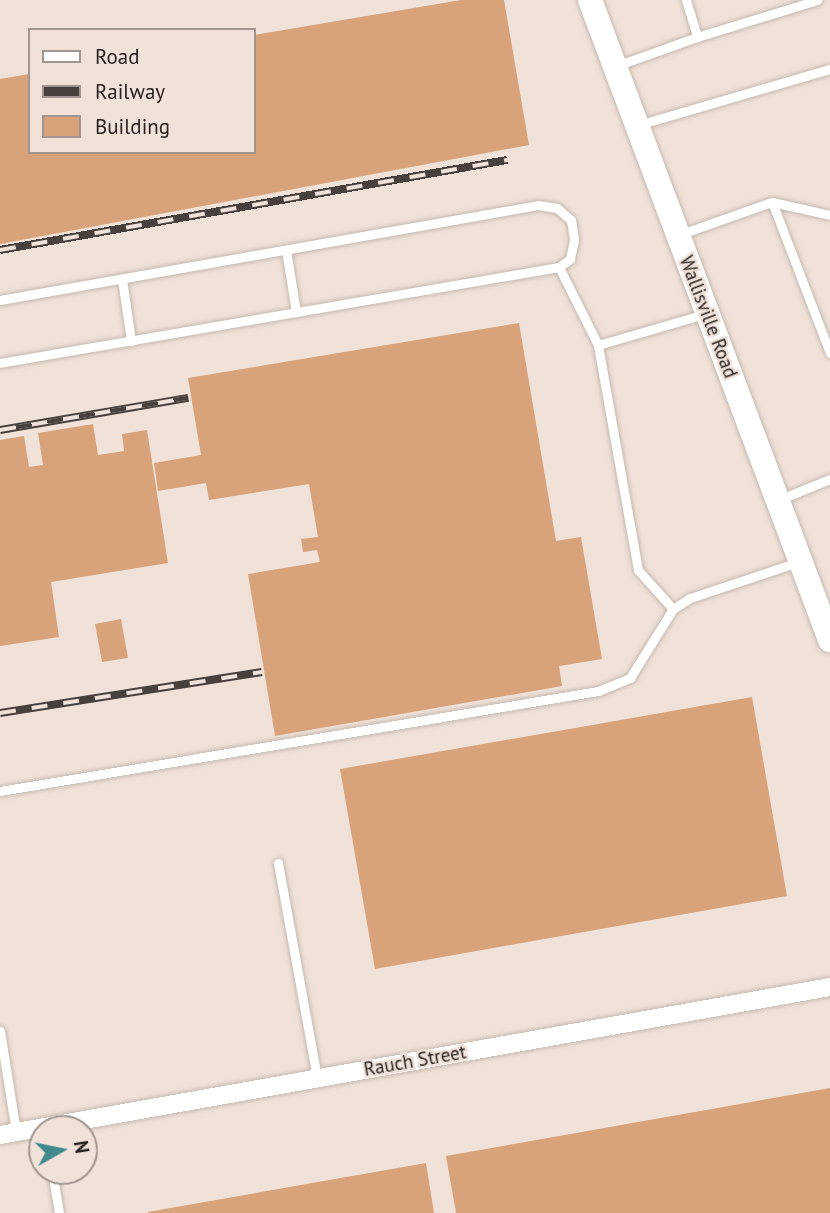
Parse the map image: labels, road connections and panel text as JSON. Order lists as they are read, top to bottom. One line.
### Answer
{"streets":{"main road":["Wallisville Road"],"street":["Rauch Street"]},"legend":["Road","Railway","Building"],"north":"right"}
